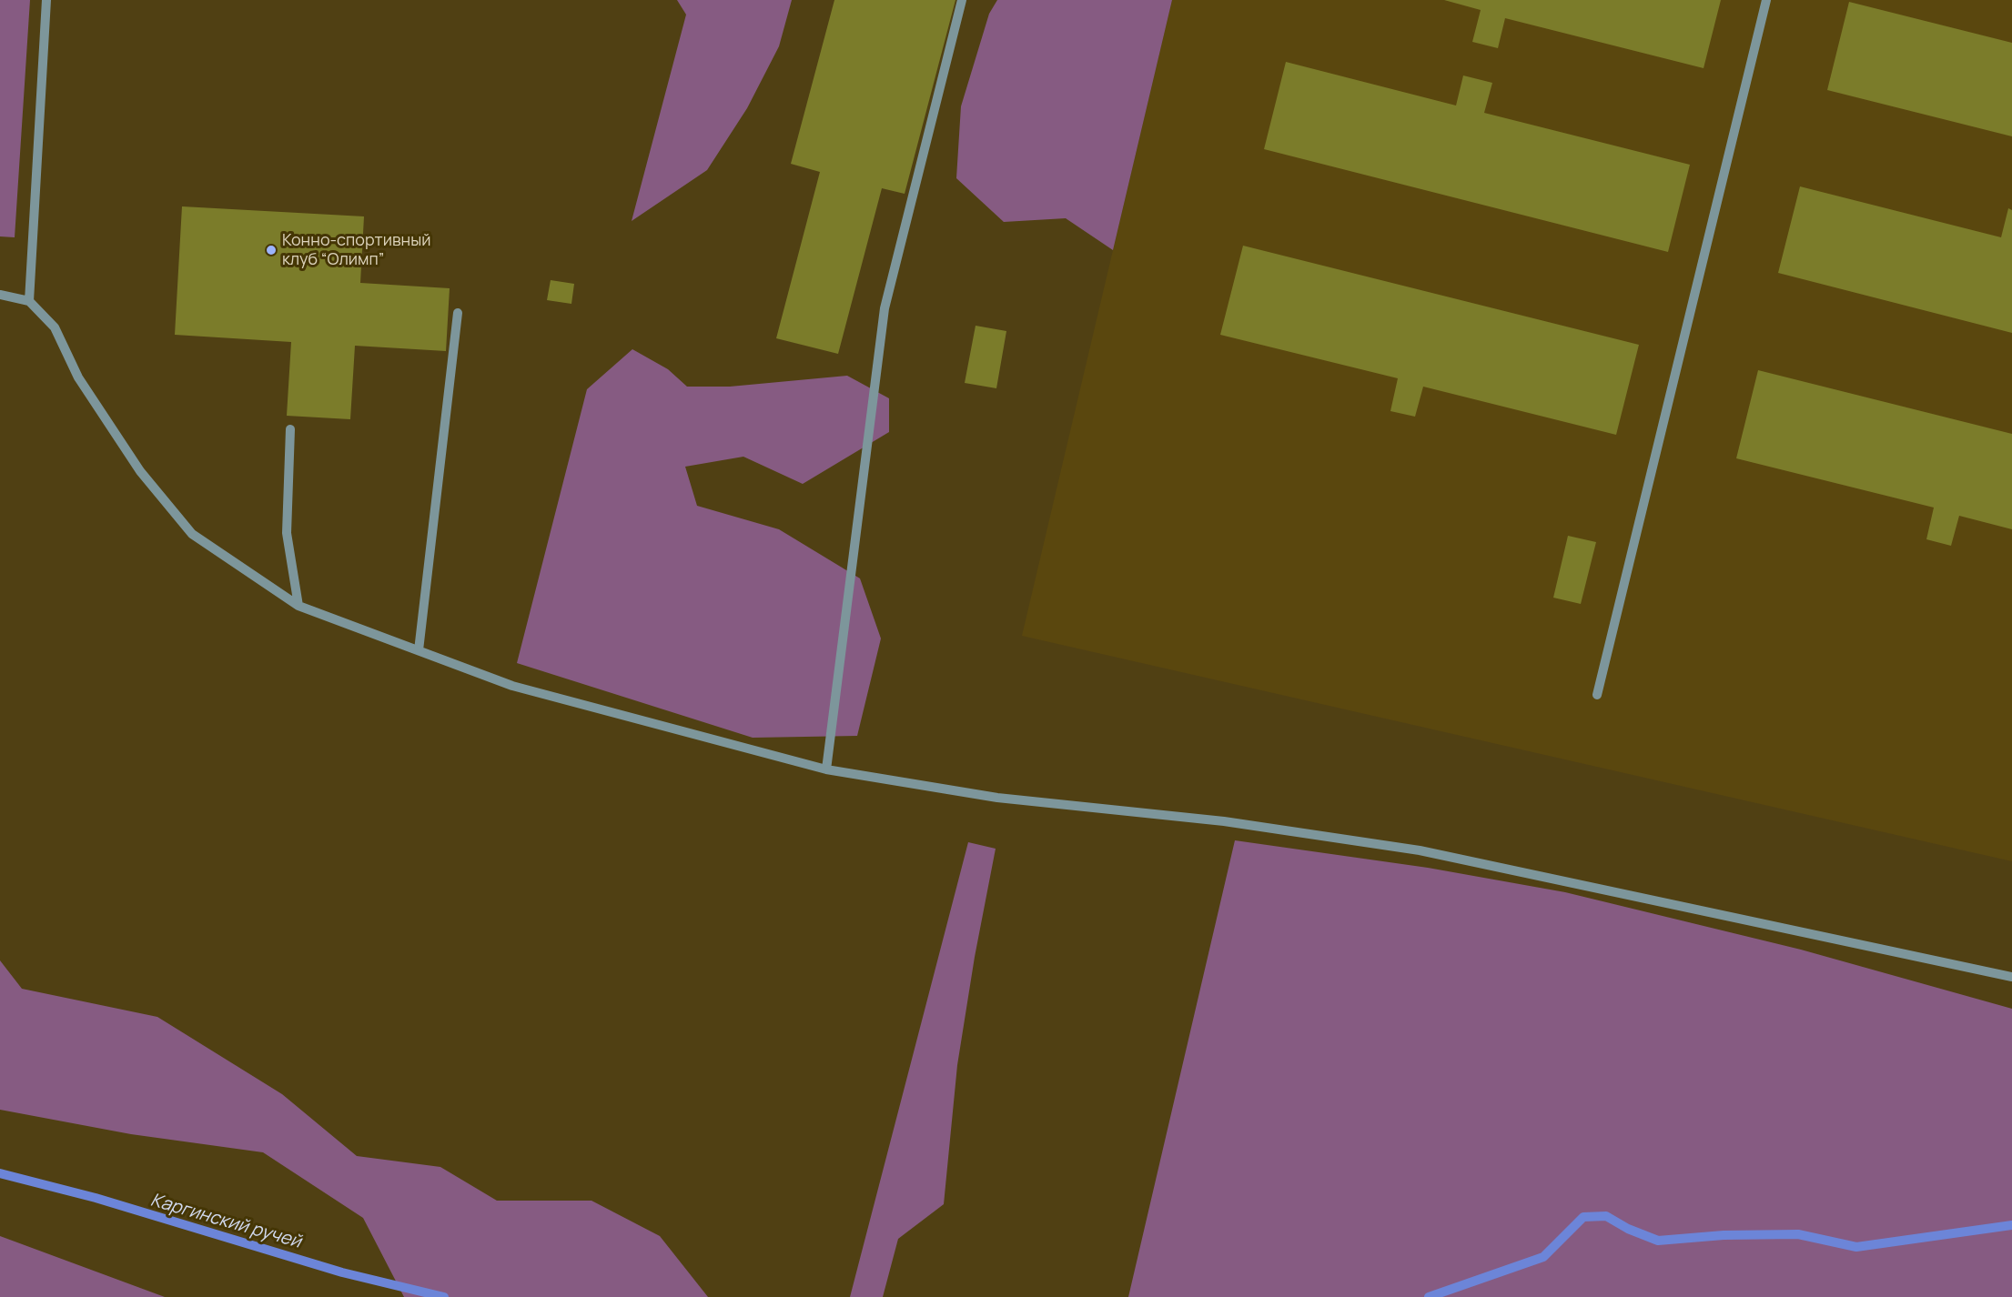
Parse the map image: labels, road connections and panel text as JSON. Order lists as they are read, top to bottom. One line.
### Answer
{"water":["Каргинский ручей"],"places":["Конно-спортивный клуб “Олимп”"]}
